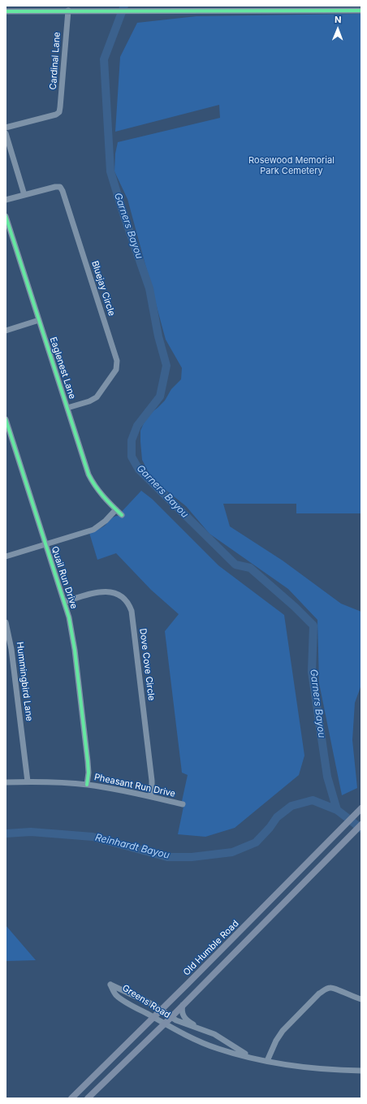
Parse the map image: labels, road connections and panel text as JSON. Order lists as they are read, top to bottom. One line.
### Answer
{"streets":{"main road":["Old Humble Road"],"street":["Cardinal Lane","Bluejay Circle","Eaglenest Lane","Quail Run Drive","Dove Cove Circle","Hummingbird Lane","Pheasant Run Drive","Greens Road"]},"crossings":[["Bluejay Circle","Eaglenest Lane"],["Quail Run Drive","Dove Cove Circle"],["Quail Run Drive","Pheasant Run Drive"],["Dove Cove Circle","Pheasant Run Drive"],["Hummingbird Lane","Pheasant Run Drive"],["Old Humble Road","Greens Road"]],"water":["Garners Bayou","Reinhardt Bayou"],"parks":["Rosewood Memorial Park Cemetery"],"north":"top"}
